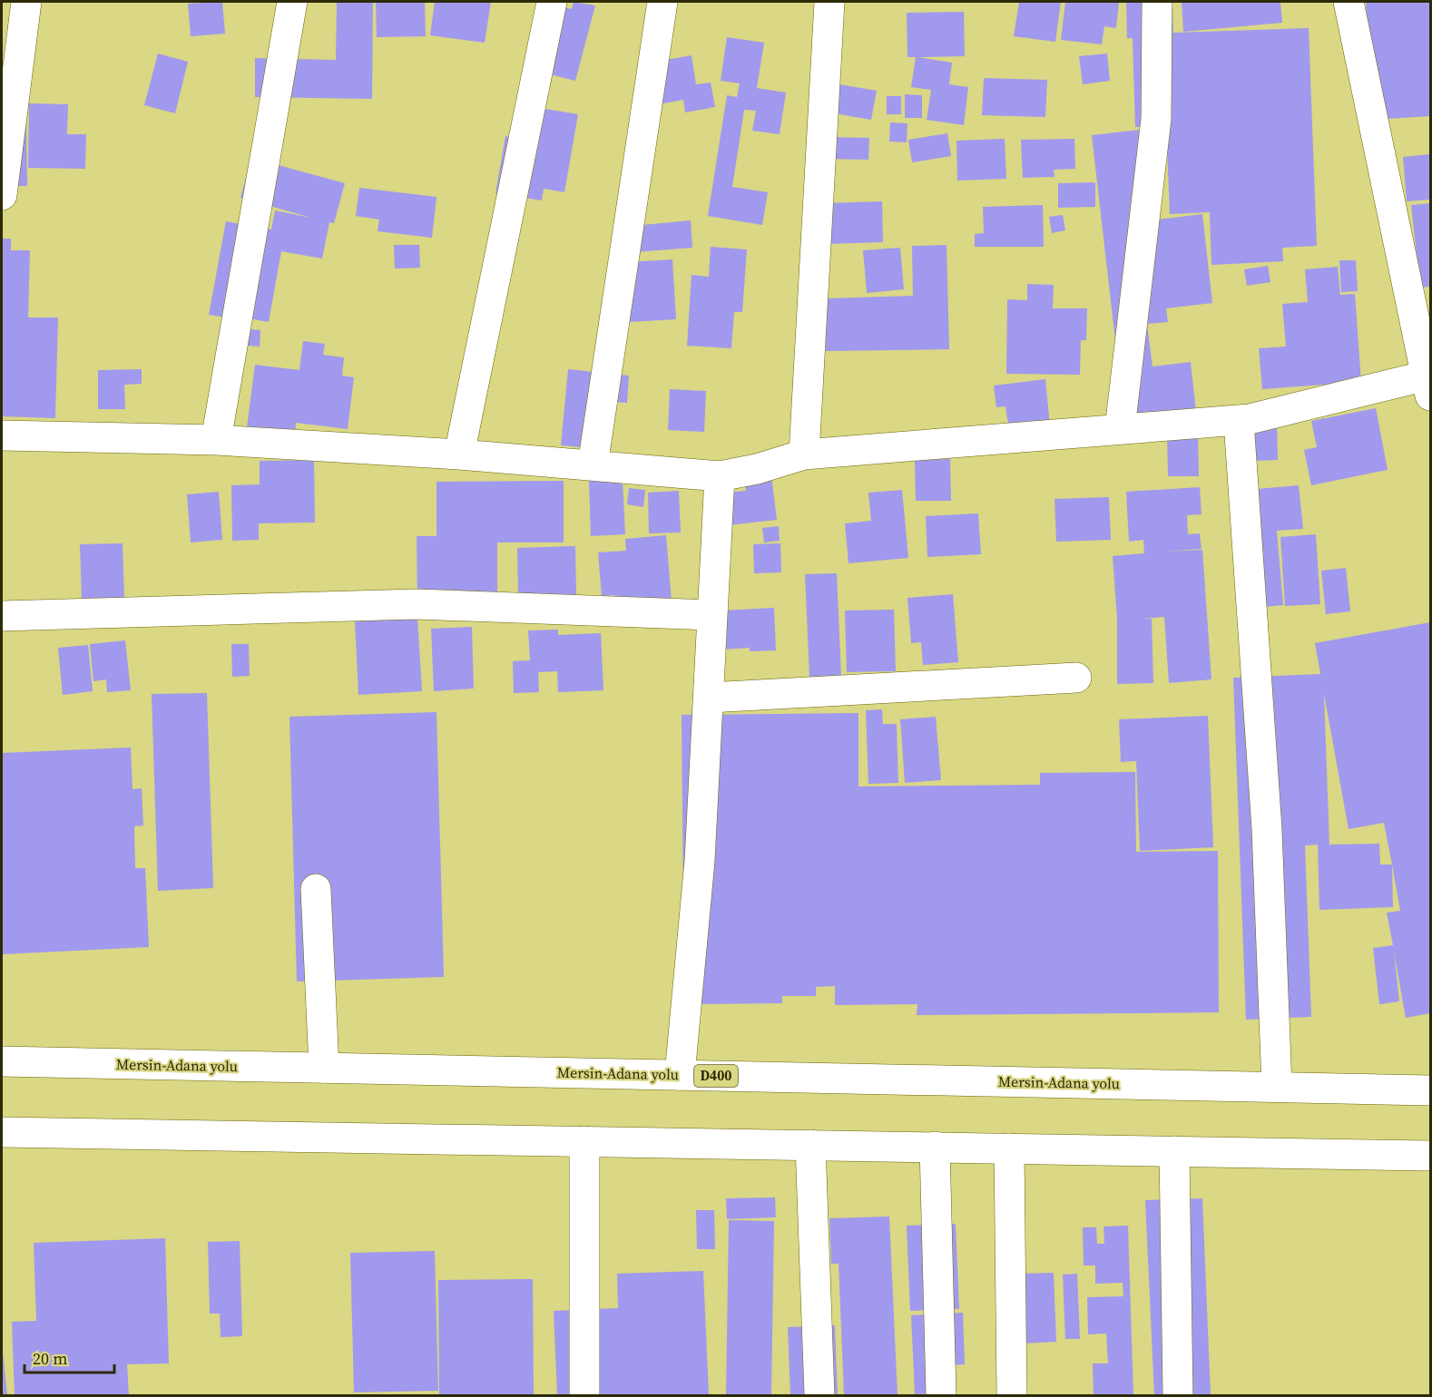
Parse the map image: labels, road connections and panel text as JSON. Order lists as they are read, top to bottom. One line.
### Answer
{"streets":{"main road":["Mersin-Adana yolu","D400"]},"scale_bar":"20 m"}
